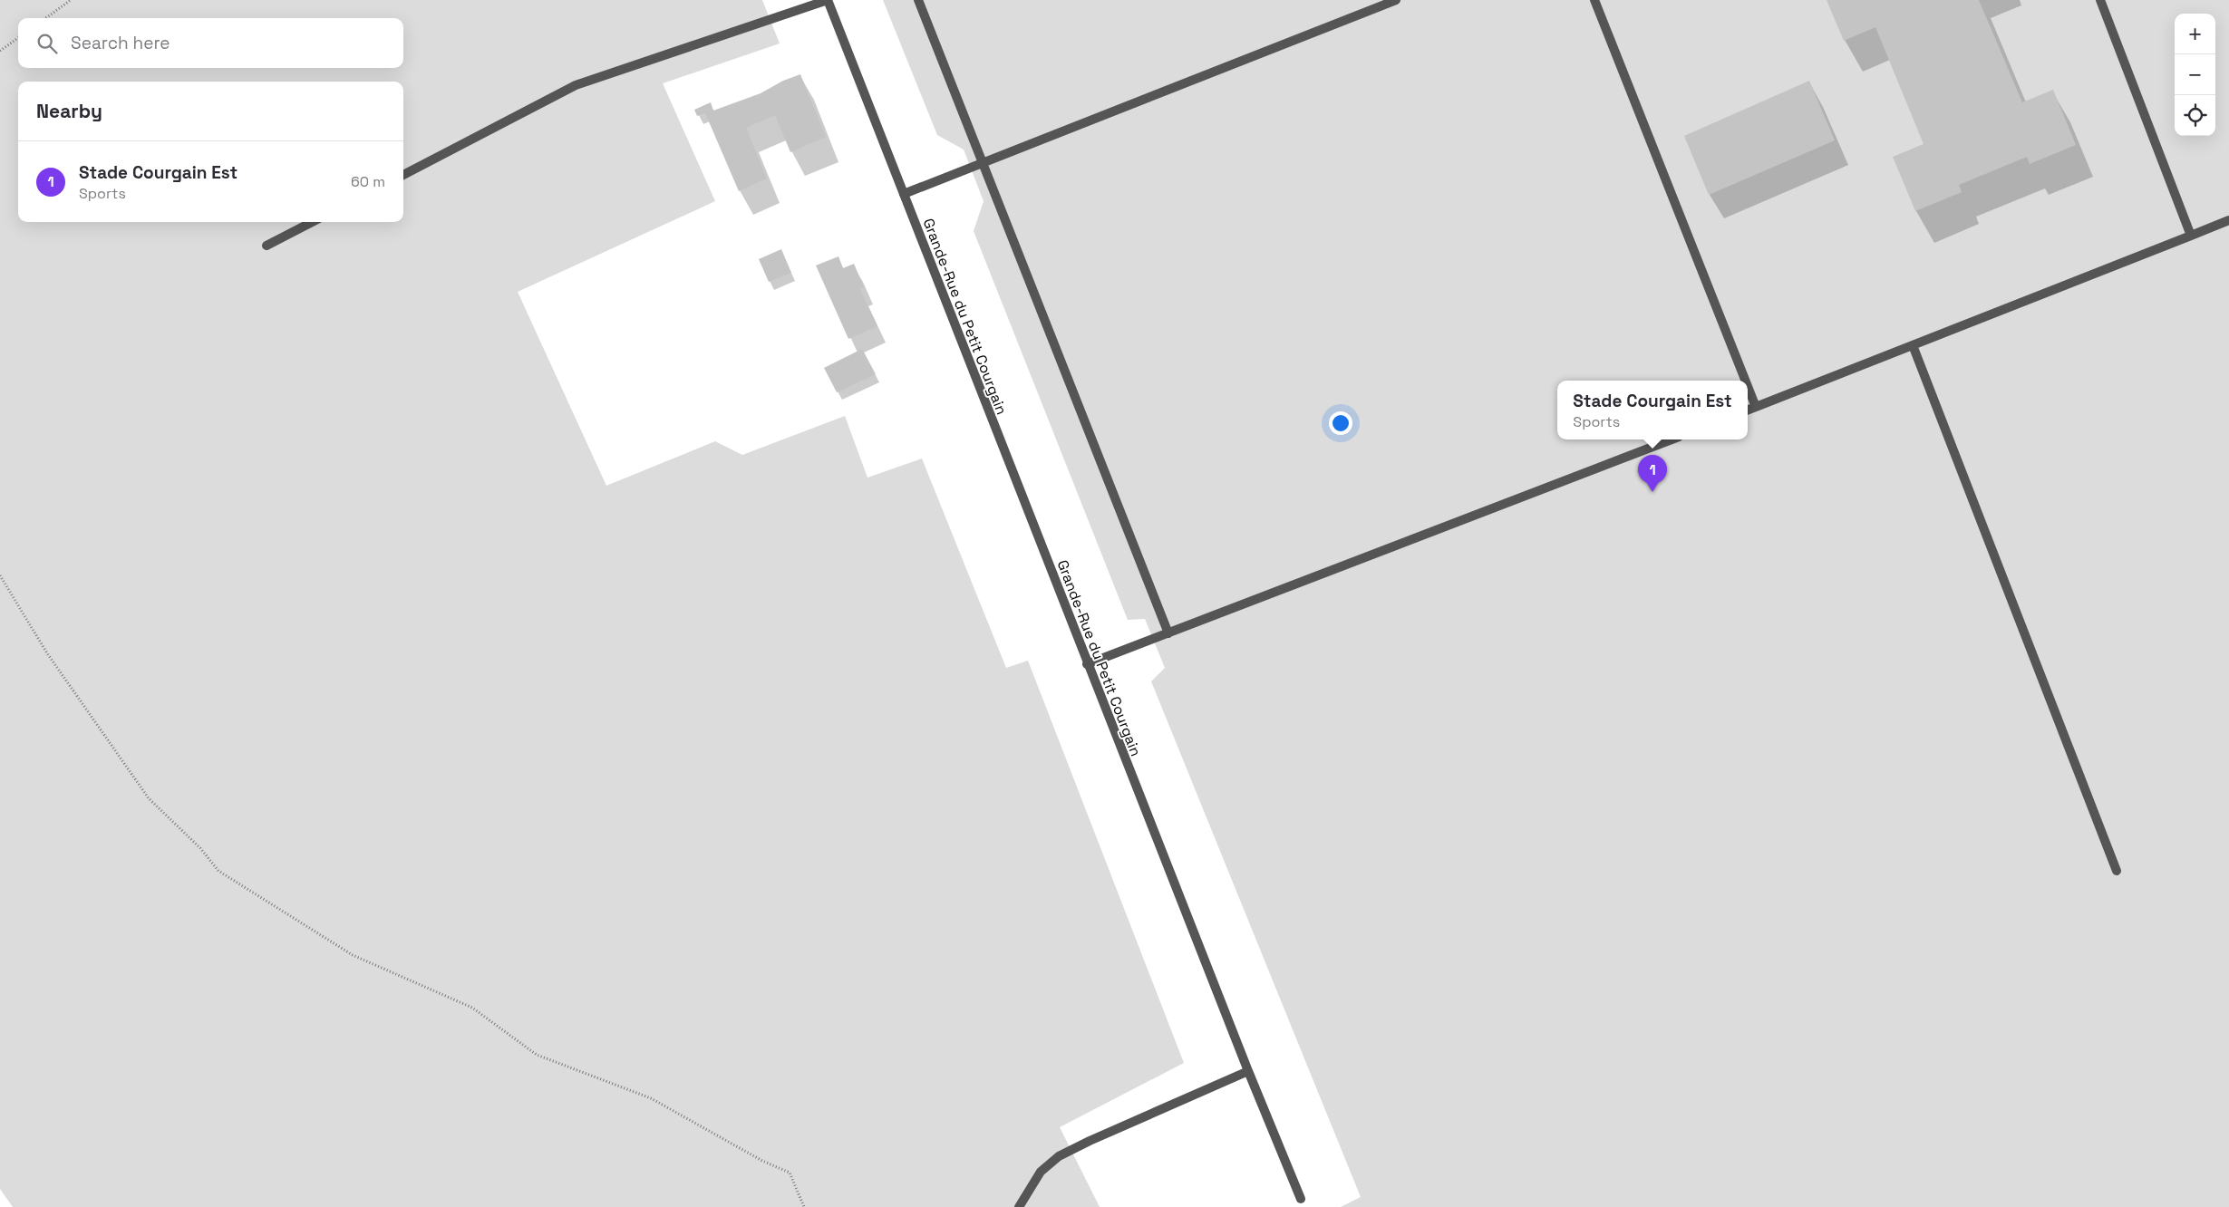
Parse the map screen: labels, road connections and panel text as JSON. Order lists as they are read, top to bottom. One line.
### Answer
{"streets":{"street":["Grande-Rue du Petit Courgain"]},"page":{"map_buttons":["+","−"],"search":"Search here","heading":"Nearby","list":[{"mark":"1","name":"Stade Courgain Est","note":"Sports","value":"60 m"}],"popup":["Stade Courgain Est","Sports"],"pins":"1"}}
